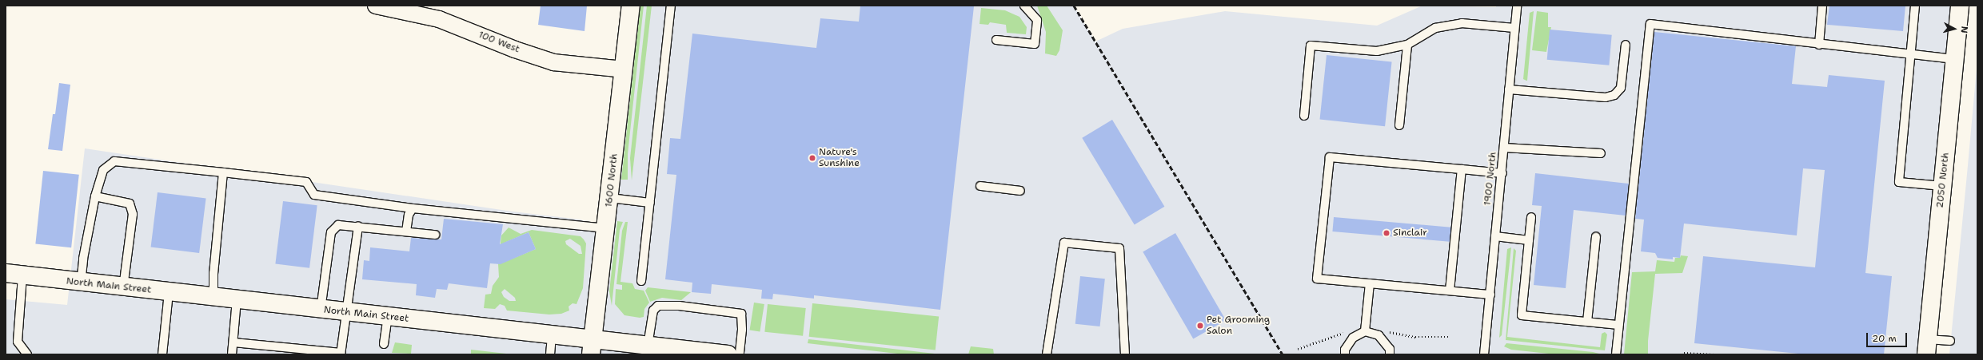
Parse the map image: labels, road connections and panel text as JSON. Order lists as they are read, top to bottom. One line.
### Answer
{"streets":{"main road":["1600 North","2050 North","North Main Street"],"street":["100 West"],"lane":["1900 North"]},"crossings":[["100 West","1600 North"],["1600 North","North Main Street"]],"places":["Nature's Sunshine","Sinclair","Pet Grooming Salon"],"scale_bar":"20 m","north":"right"}
